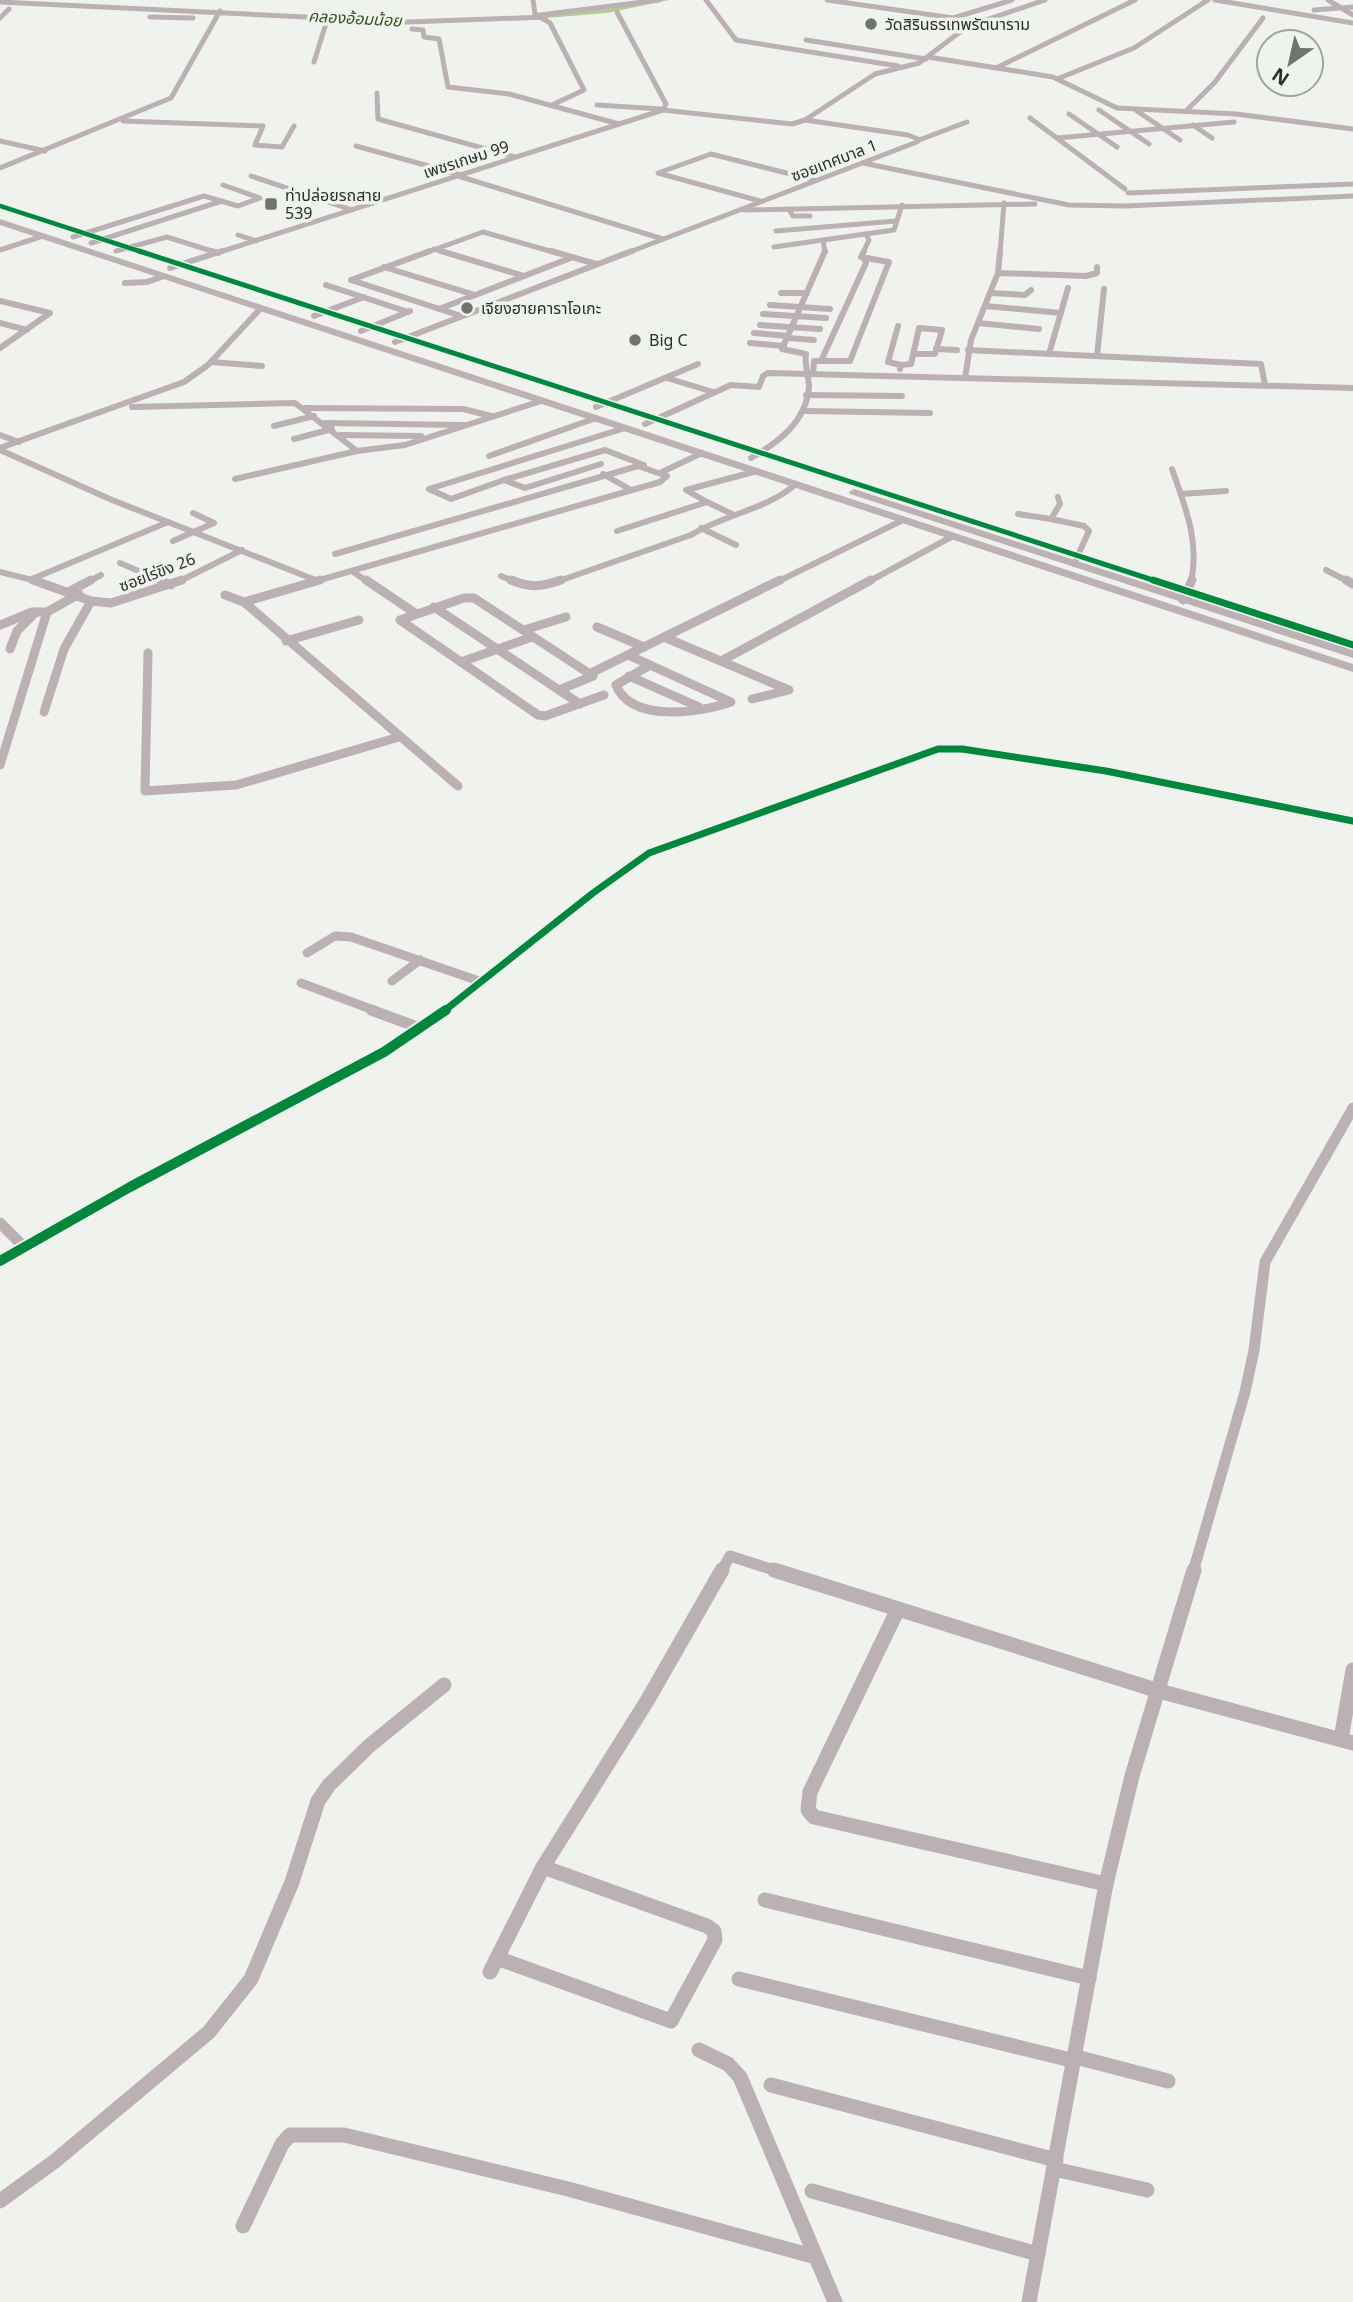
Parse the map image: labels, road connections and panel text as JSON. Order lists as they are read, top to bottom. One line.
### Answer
{"streets":{"street":["เพชรเกษม 99","ซอยเทศบาล 1","ซอยไร่ขิง 26"]},"crossings":[["เพชรเกษม 99","ซอยเทศบาล 1"]],"water":["คลองอ้อมน้อย"],"places":{"other":["วัดสิรินธรเทพรัตนาราม","เจียงฮายคาราโอเกะ","Big C"],"transit":["ท่าปล่อยรถสาย 539"]},"north":"bottom left"}
